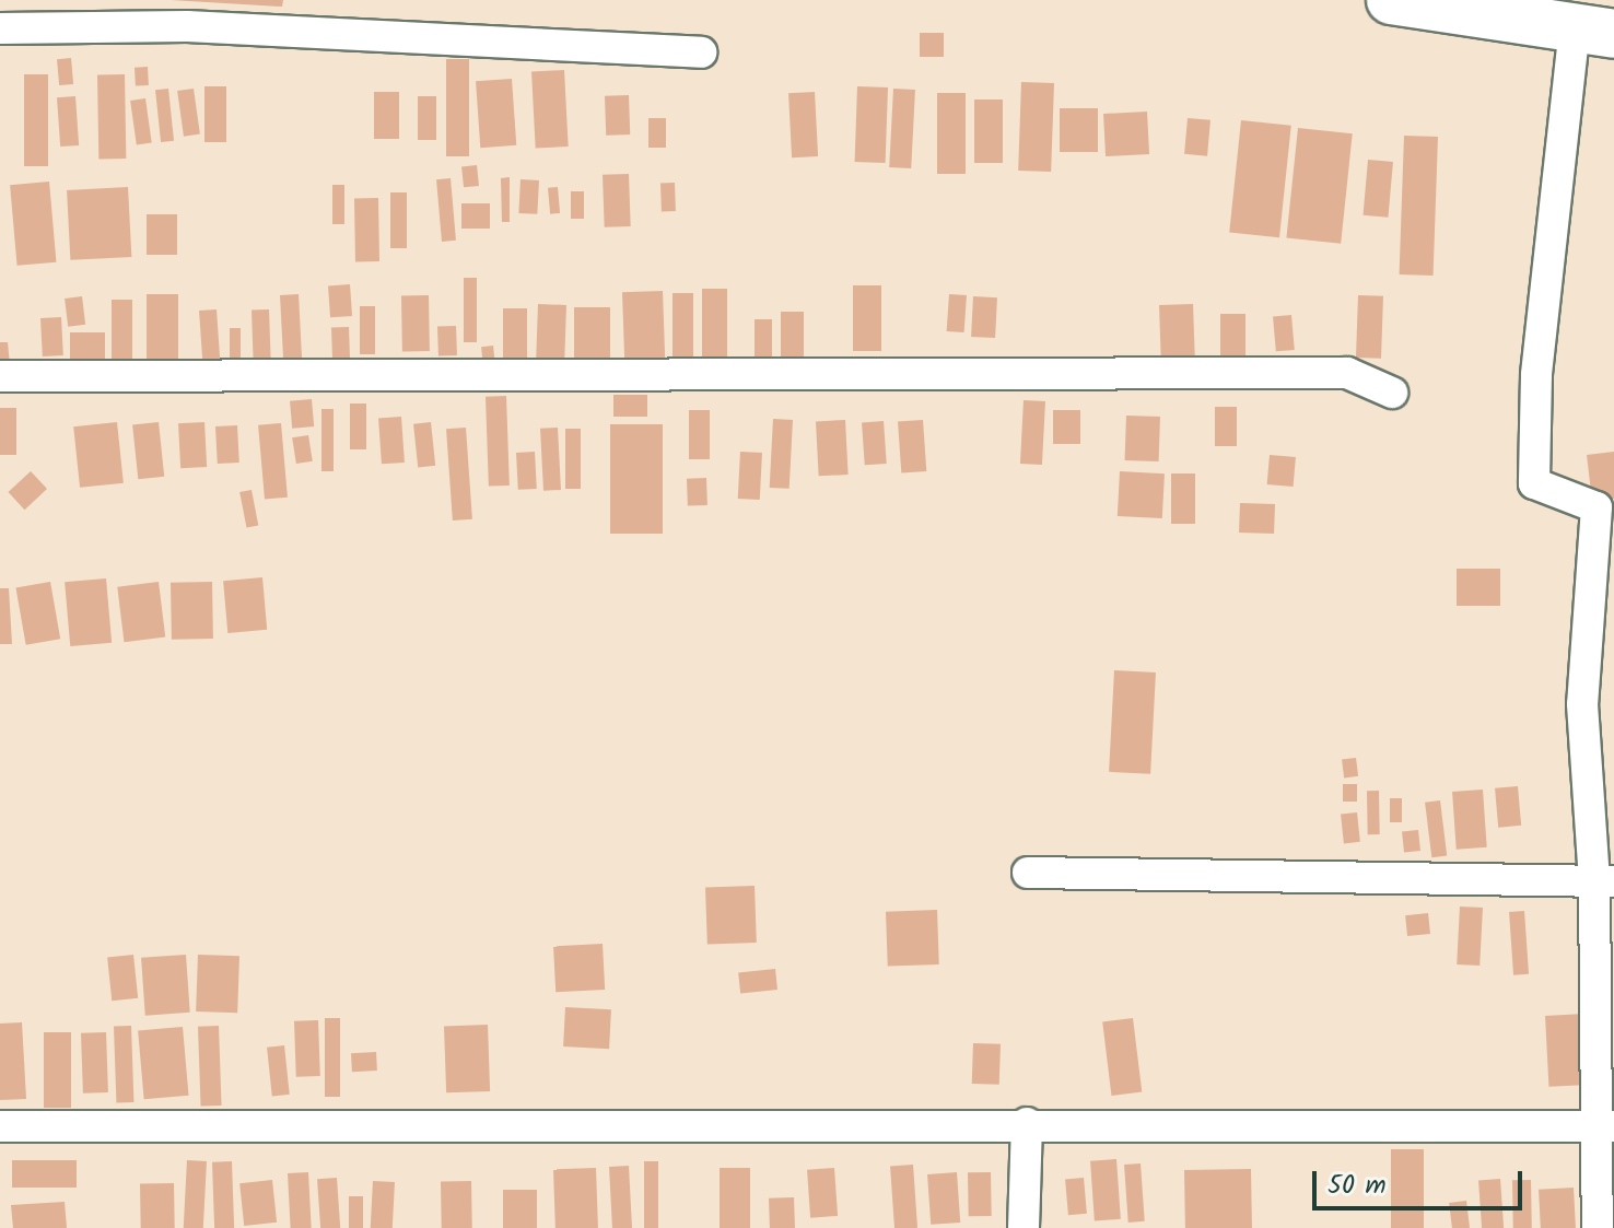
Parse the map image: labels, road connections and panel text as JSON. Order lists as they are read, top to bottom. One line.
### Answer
{"scale_bar":"50 m"}
